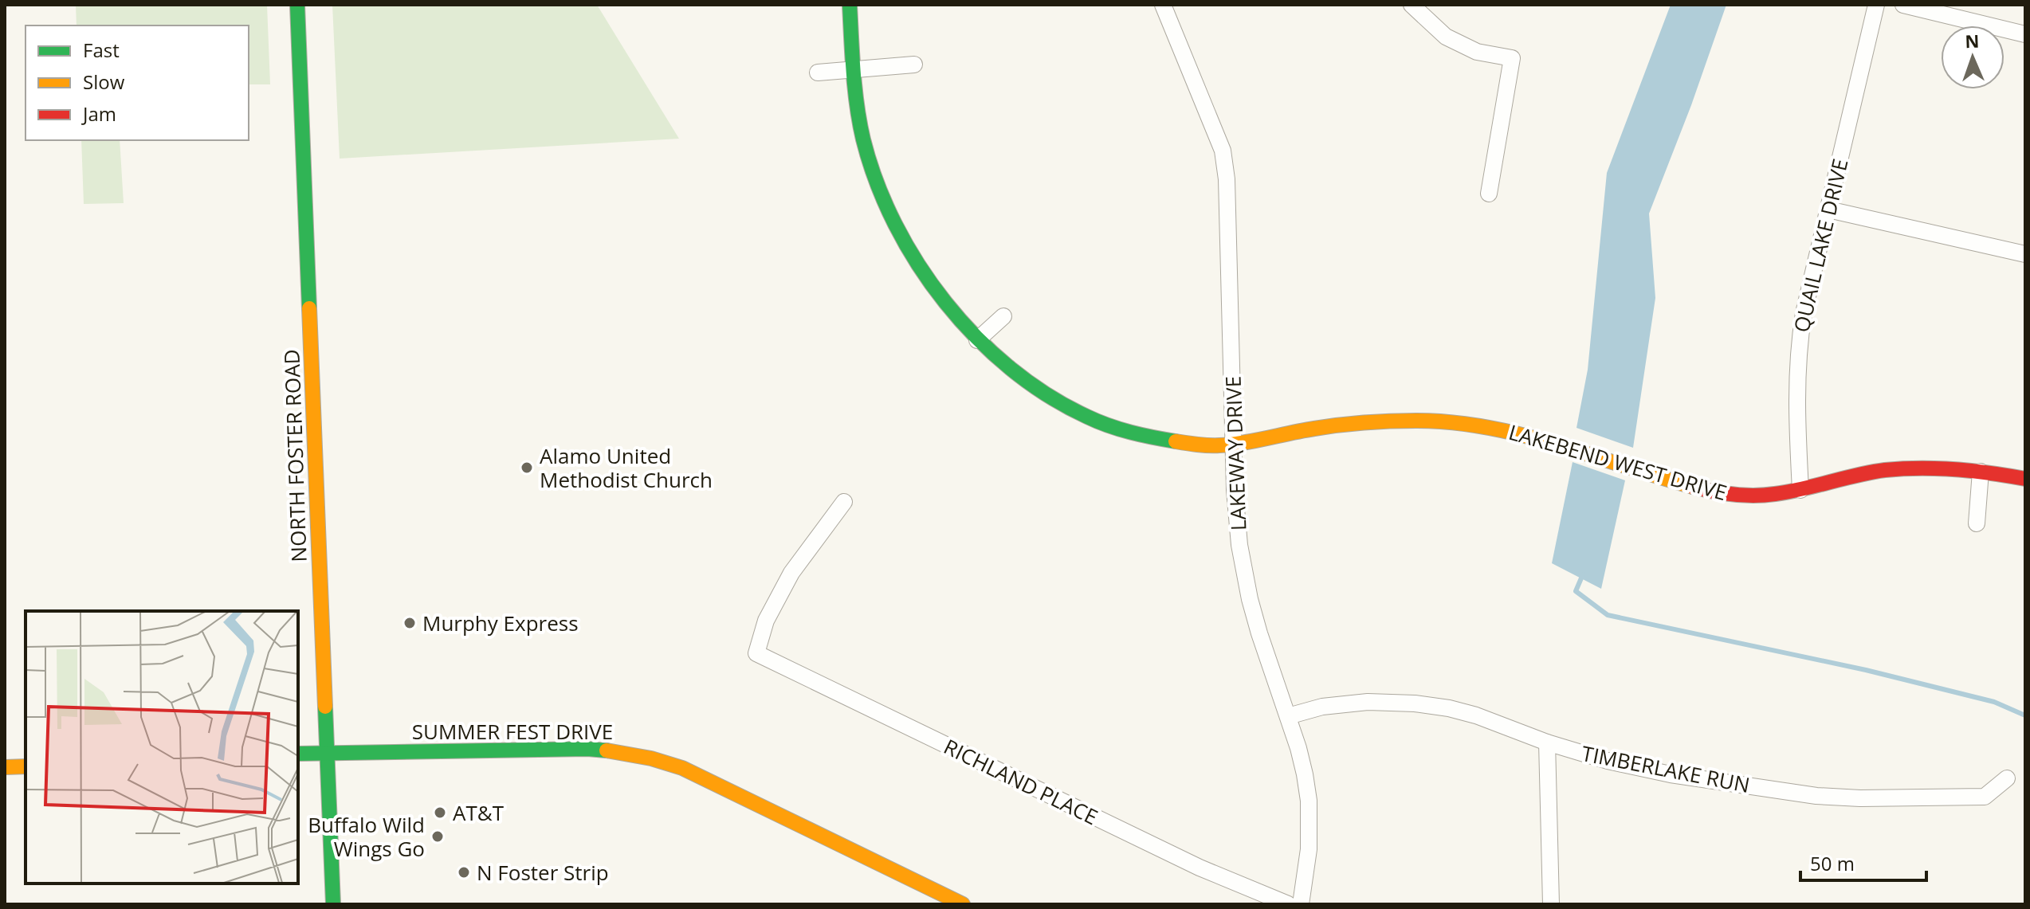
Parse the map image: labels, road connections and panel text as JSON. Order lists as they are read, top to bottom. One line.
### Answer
{"streets":{"street":["QUAIL LAKE DRIVE","LAKEWAY DRIVE","NORTH FOSTER ROAD","LAKEBEND WEST DRIVE","SUMMER FEST DRIVE","TIMBERLAKE RUN","RICHLAND PLACE"]},"crossings":[["QUAIL LAKE DRIVE","LAKEBEND WEST DRIVE"],["LAKEWAY DRIVE","LAKEBEND WEST DRIVE"],["LAKEWAY DRIVE","TIMBERLAKE RUN"],["NORTH FOSTER ROAD","SUMMER FEST DRIVE"]],"places":["Alamo United Methodist Church","Murphy Express","AT&T","Buffalo Wild Wings Go","N Foster Strip"],"legend":["Fast","Slow","Jam"],"scale_bar":"50 m","north":"top"}
